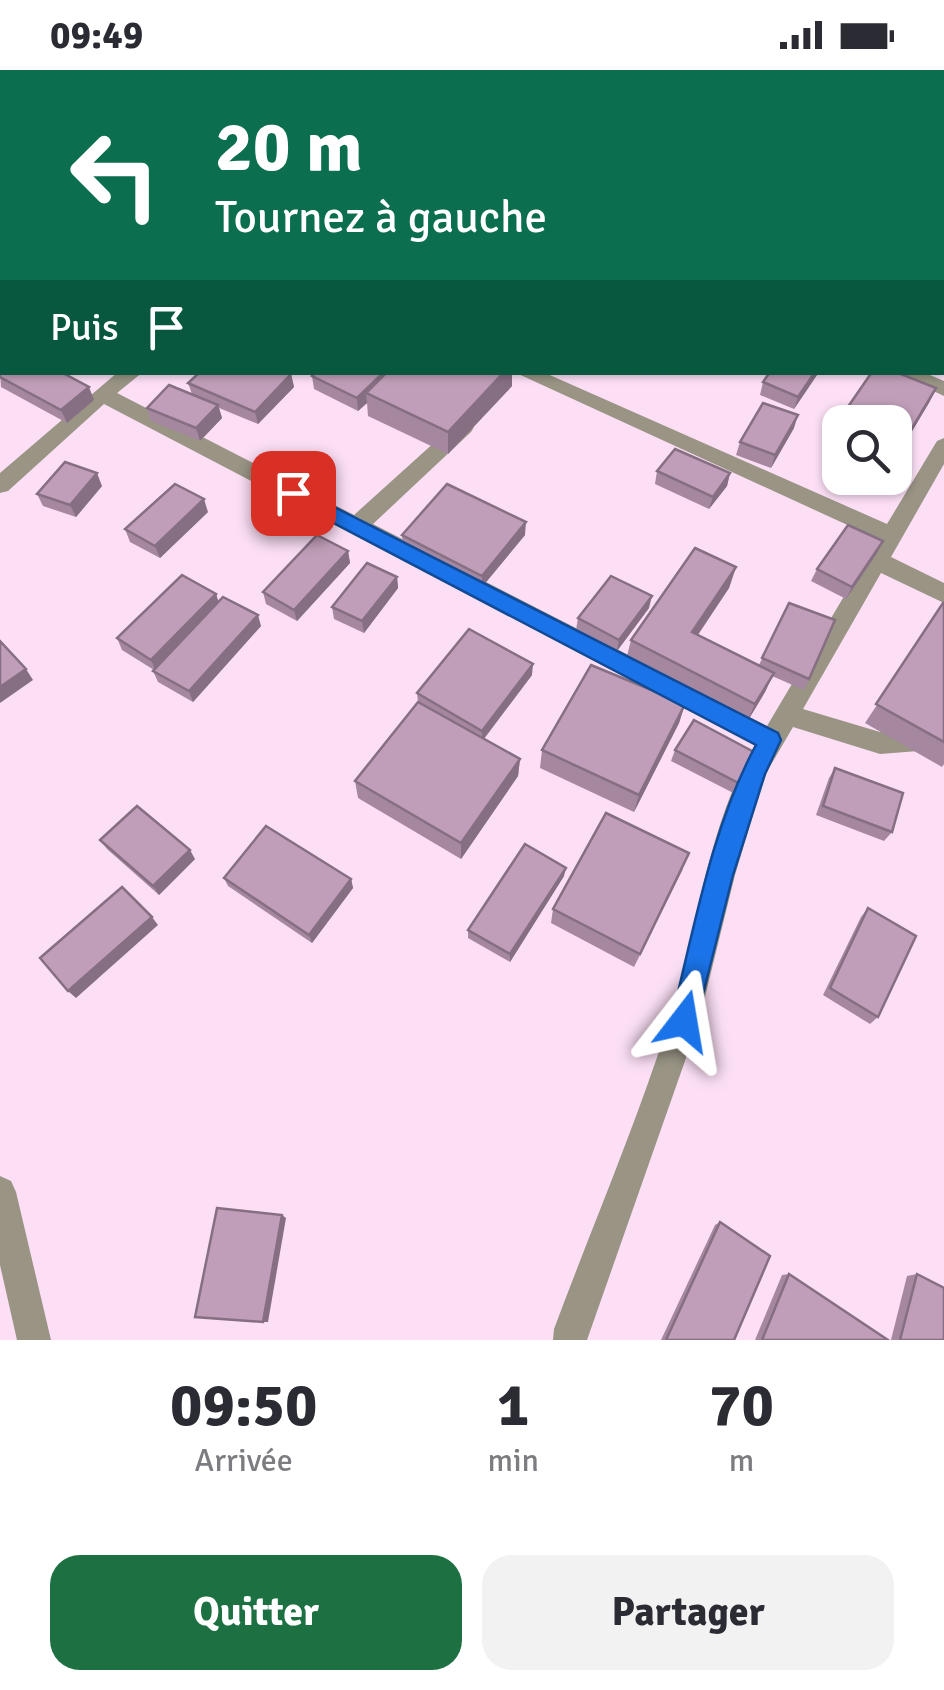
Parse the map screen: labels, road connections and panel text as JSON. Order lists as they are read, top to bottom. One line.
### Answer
{"page":{"status":"09:49","turn":["20 m","Tournez à gauche"],"then":"Puis","eta":["09:50","Arrivée","1","min","70","m"],"buttons":["Quitter","Partager"]}}
